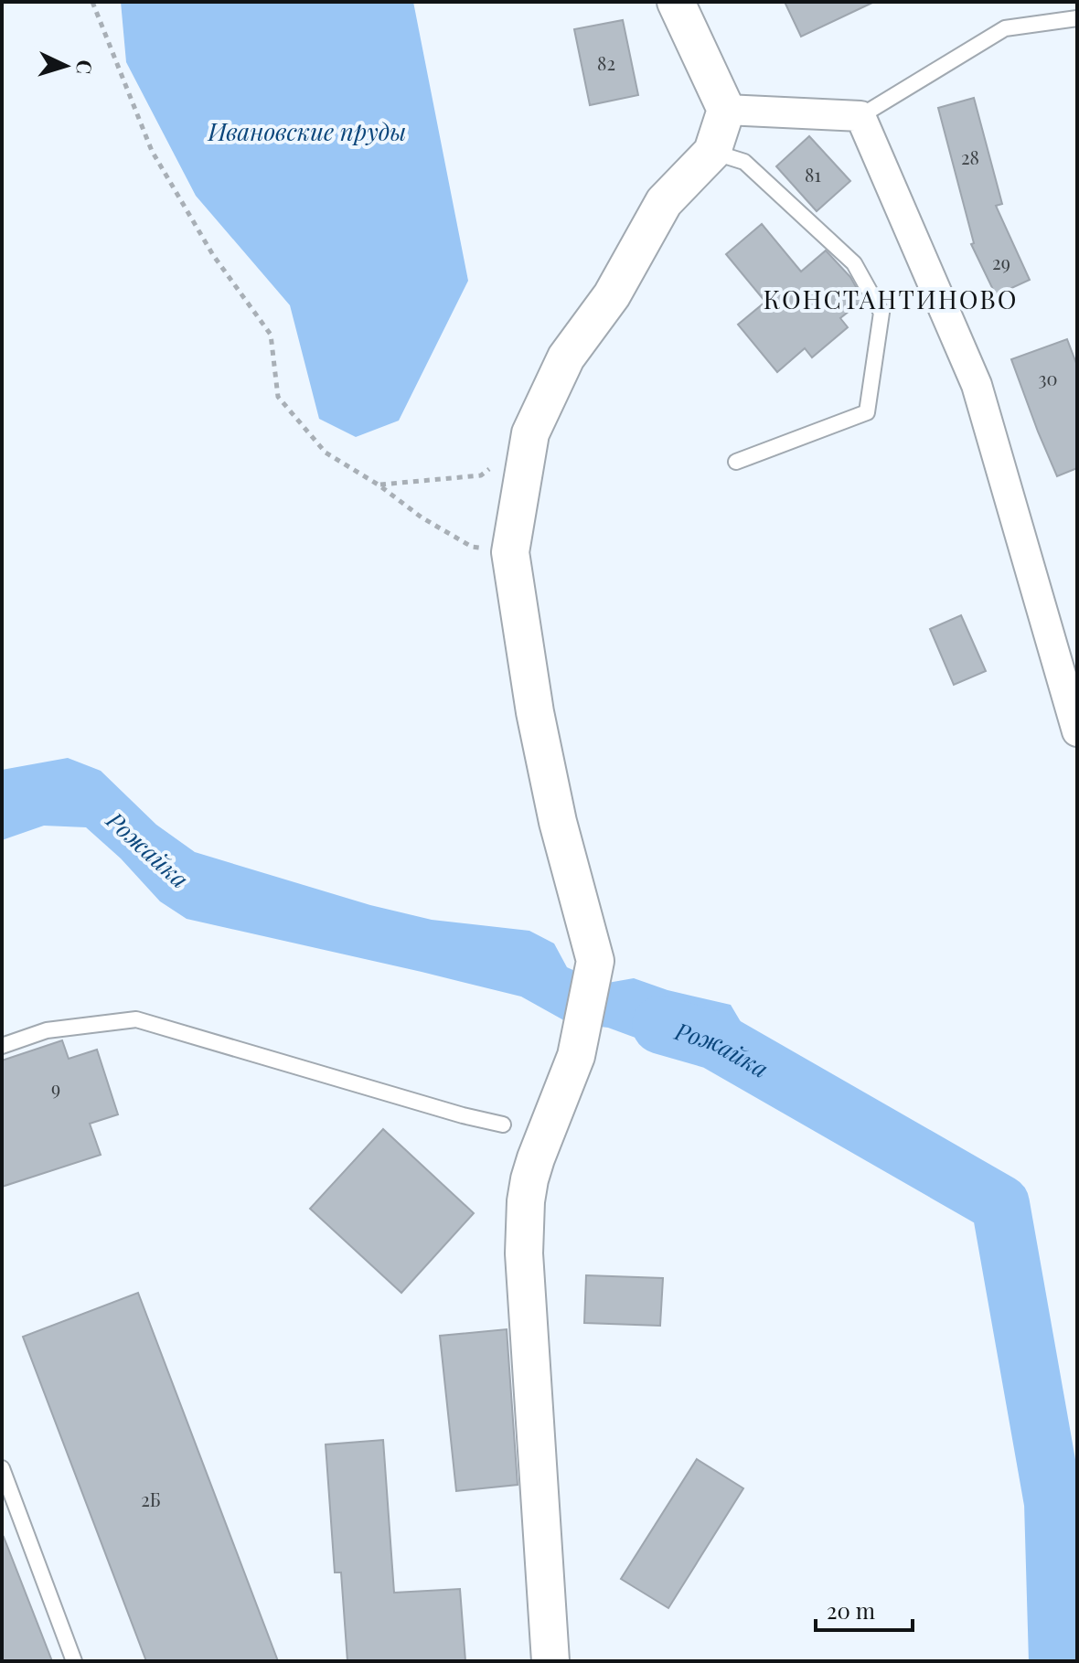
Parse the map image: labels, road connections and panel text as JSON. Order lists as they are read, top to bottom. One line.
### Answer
{"districts":["КОНСТАНТИНОВО"],"water":["Ивановские пруды","Рожайка"],"house_numbers":["82","28","81","29","30","9","2Б"],"scale_bar":"20 m","north":"right"}
